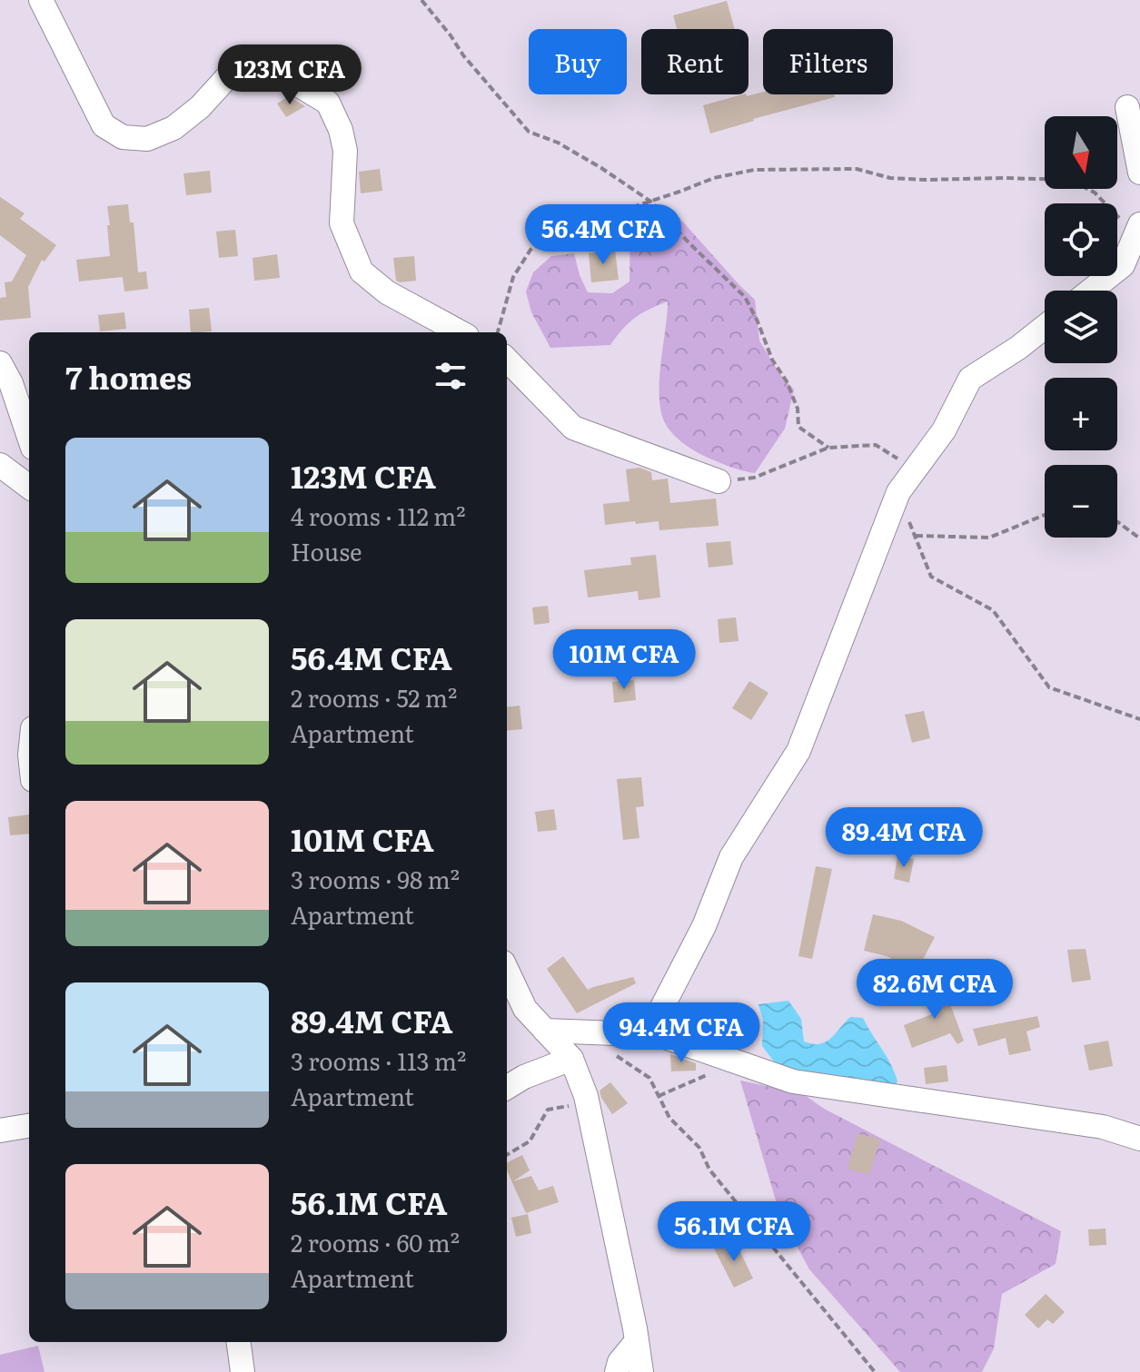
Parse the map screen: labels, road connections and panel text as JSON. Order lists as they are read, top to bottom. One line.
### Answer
{"north":"bottom","page":{"chip":["Buy","Rent","Filters"],"price":["123M CFA","56.4M CFA","101M CFA","89.4M CFA","82.6M CFA","94.4M CFA","56.1M CFA"],"map_buttons":["+","−"],"heading":"7 homes","list":[{"name":"123M CFA","note":"4 rooms · 112 m² · House"},{"name":"56.4M CFA","note":"2 rooms · 52 m² · Apartment"},{"name":"101M CFA","note":"3 rooms · 98 m² · Apartment"},{"name":"89.4M CFA","note":"3 rooms · 113 m² · Apartment"},{"name":"56.1M CFA","note":"2 rooms · 60 m² · Apartment"}]}}
